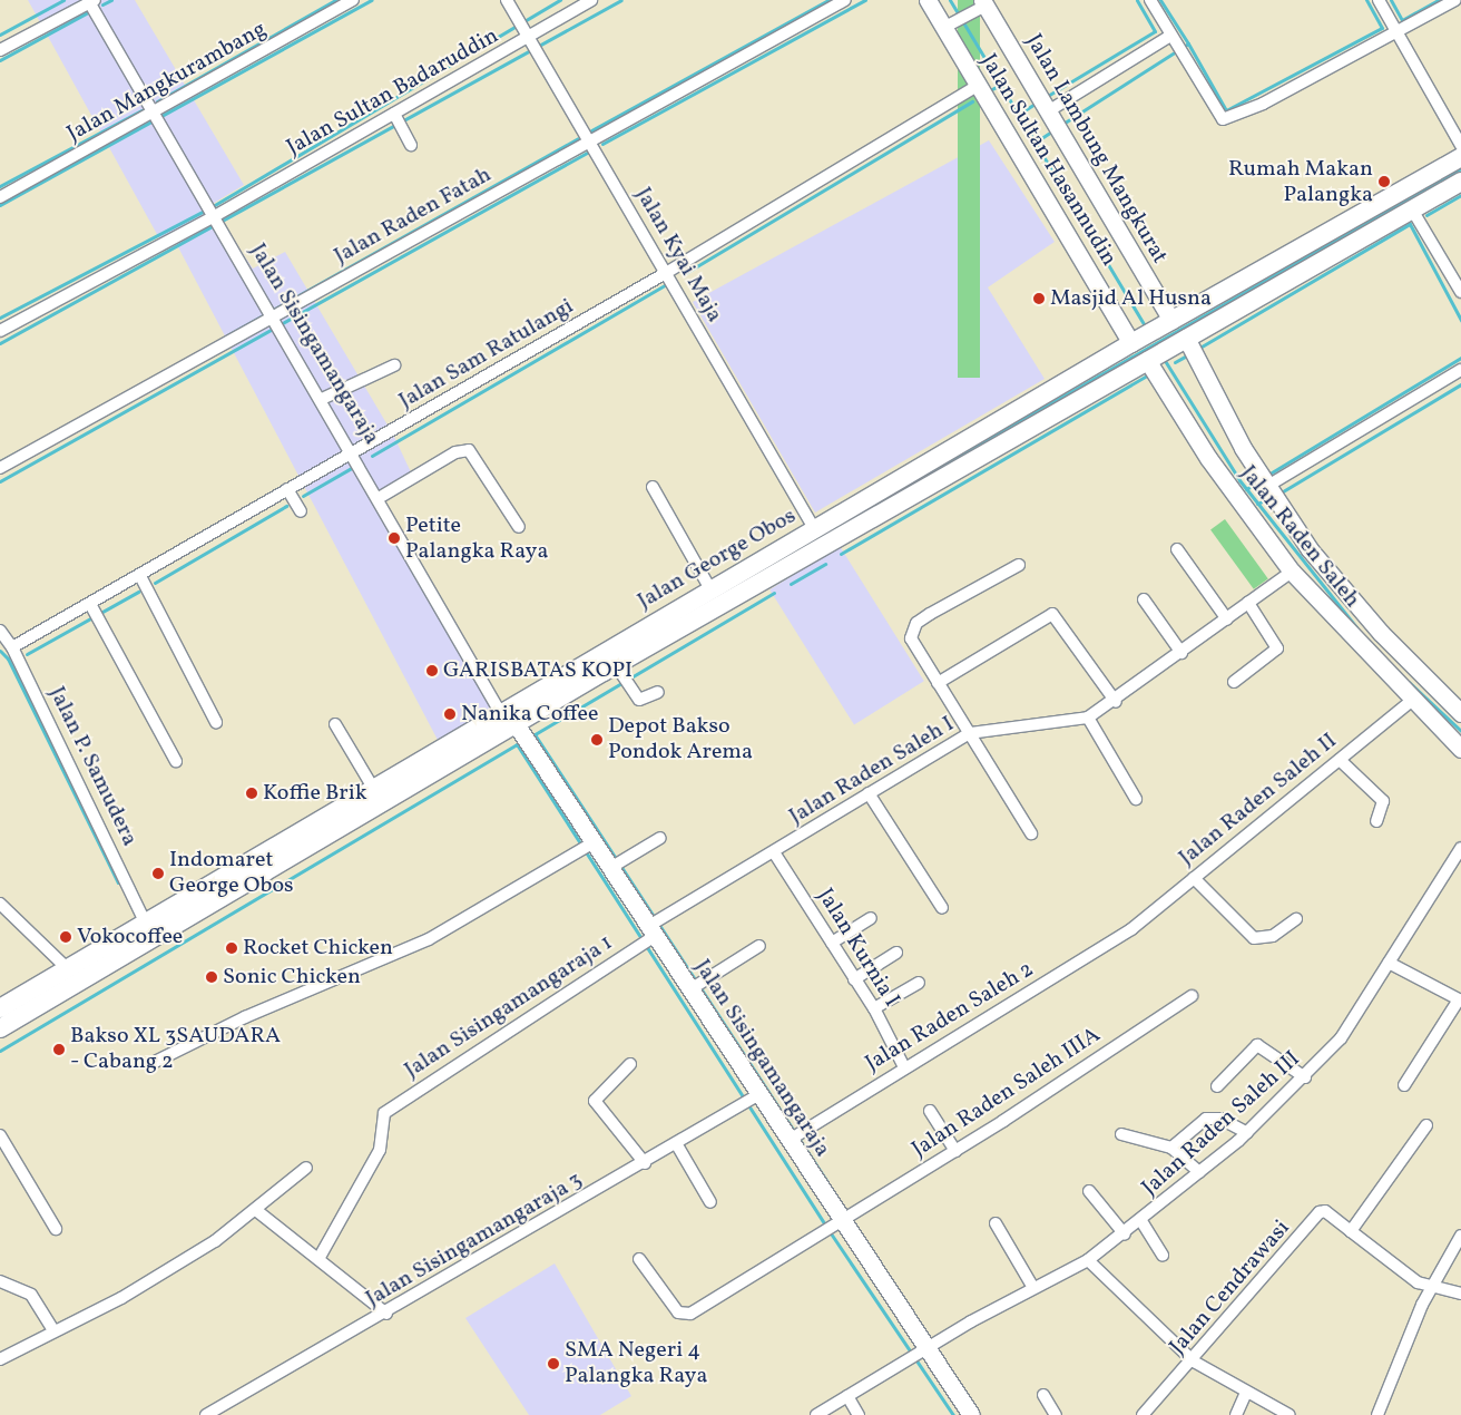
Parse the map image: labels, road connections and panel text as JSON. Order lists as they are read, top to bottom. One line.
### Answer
{"streets":{"main road":["Jalan George Obos"],"street":["Jalan Mangkurambang","Jalan Sultan Badaruddin","Jalan Lambung Mangkurat","Jalan Sultan Hasannudin","Jalan Raden Fatah","Jalan Kyai Maja","Jalan Sisingamangaraja","Jalan Sam Ratulangi","Jalan Raden Saleh","Jalan P. Samudera","Jalan Raden Saleh I","Jalan Raden Saleh II","Jalan Kurnia I","Jalan Sisingamangaraja 1","Jalan Raden Saleh 2","Jalan Raden Saleh IIIA","Jalan Raden Saleh III","Jalan Sisingamangaraja 3","Jalan Cendrawasi"]},"crossings":[["Jalan Mangkurambang","Jalan Sisingamangaraja"],["Jalan Sultan Badaruddin","Jalan Kyai Maja"],["Jalan Sultan Badaruddin","Jalan Sisingamangaraja"],["Jalan Lambung Mangkurat","Jalan George Obos"],["Jalan Sultan Hasannudin","Jalan Sam Ratulangi"],["Jalan Sultan Hasannudin","Jalan George Obos"],["Jalan Raden Fatah","Jalan Kyai Maja"],["Jalan Raden Fatah","Jalan Sisingamangaraja"],["Jalan Kyai Maja","Jalan Sam Ratulangi"],["Jalan Kyai Maja","Jalan George Obos"],["Jalan Sisingamangaraja","Jalan Sam Ratulangi"],["Jalan Sisingamangaraja","Jalan George Obos"],["Jalan Sisingamangaraja","Jalan Raden Saleh I"],["Jalan Sisingamangaraja","Jalan Sisingamangaraja 1"],["Jalan Sisingamangaraja","Jalan Raden Saleh 2"],["Jalan Sisingamangaraja","Jalan Raden Saleh IIIA"],["Jalan Sisingamangaraja","Jalan Raden Saleh III"],["Jalan Sisingamangaraja","Jalan Sisingamangaraja 3"],["Jalan Sam Ratulangi","Jalan P. Samudera"],["Jalan Raden Saleh","Jalan George Obos"],["Jalan Raden Saleh","Jalan Raden Saleh I"],["Jalan Raden Saleh","Jalan Raden Saleh II"],["Jalan George Obos","Jalan P. Samudera"],["Jalan Raden Saleh I","Jalan Kurnia I"],["Jalan Raden Saleh I","Jalan Sisingamangaraja 1"],["Jalan Raden Saleh II","Jalan Raden Saleh 2"],["Jalan Kurnia I","Jalan Raden Saleh 2"]],"places":["Rumah Makan Palangka","Masjid Al Husna","Petite Palangka Raya","GARISBATAS KOPI","Nanika Coffee","Depot Bakso Pondok Arema","Koffie Brik","Indomaret George Obos","Vokocoffee","Rocket Chicken","Sonic Chicken","Bakso XL 3SAUDARA - Cabang 2","SMA Negeri 4 Palangka Raya"]}
